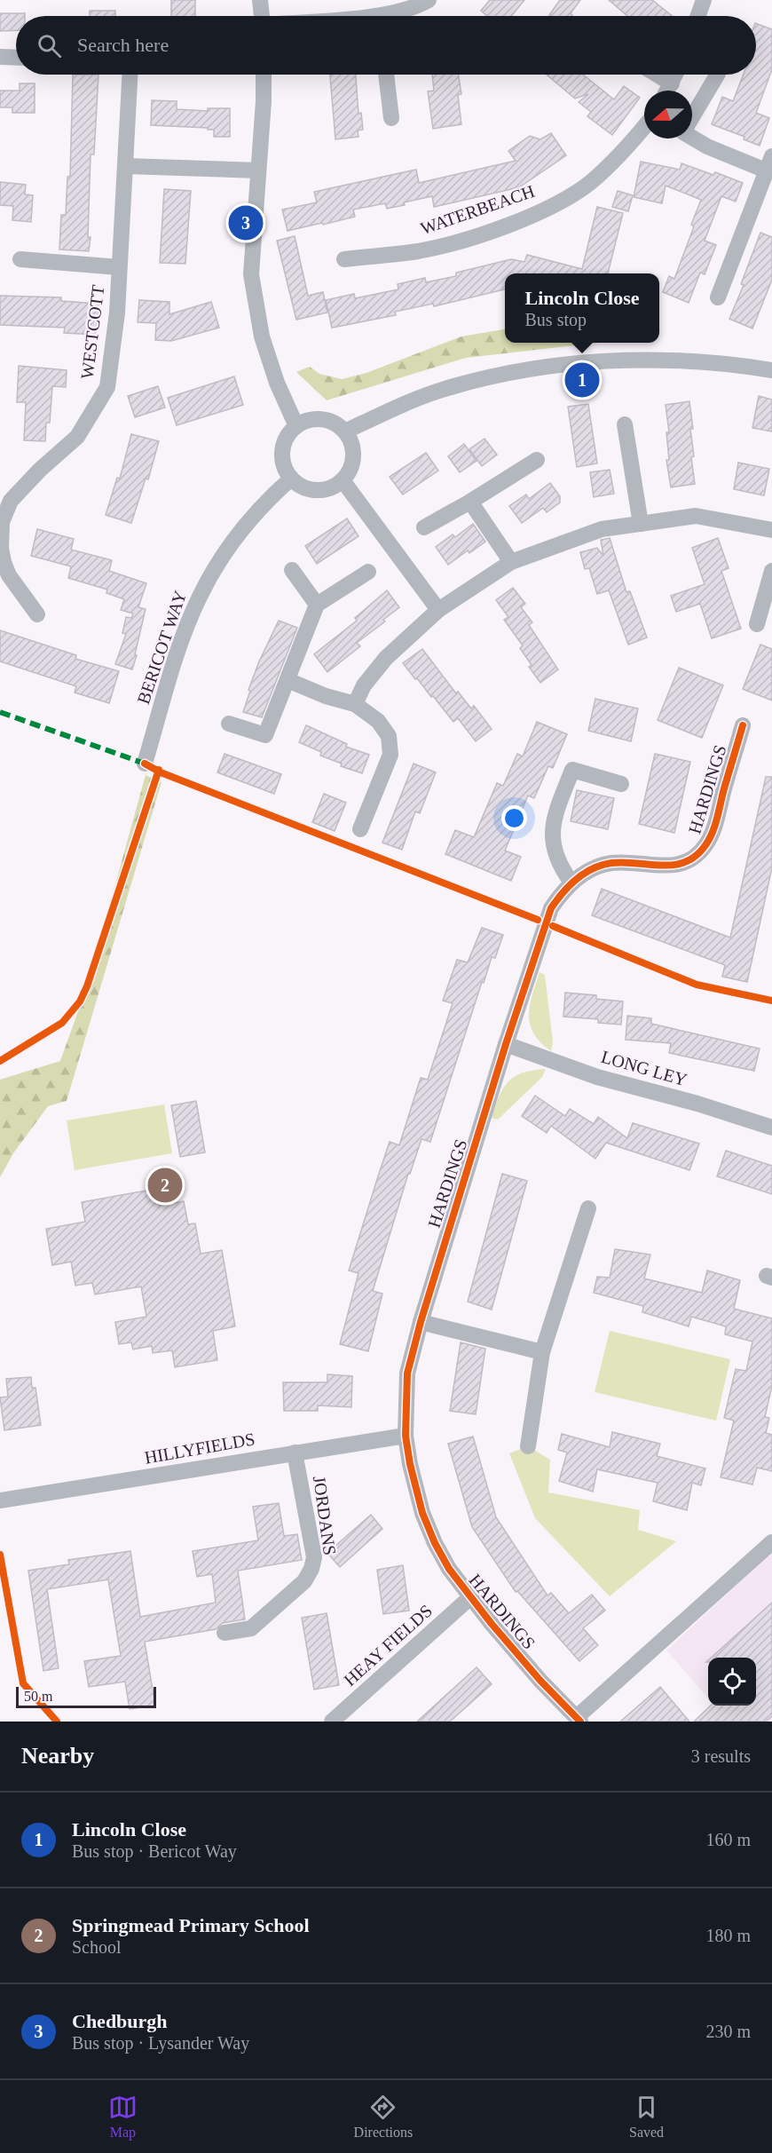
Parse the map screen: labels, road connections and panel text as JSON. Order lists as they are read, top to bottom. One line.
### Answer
{"streets":{"street":["WATERBEACH","WESTCOTT","BERICOT WAY","HARDINGS","LONG LEY","HILLYFIELDS","JORDANS","HEAY FIELDS"]},"crossings":[["HARDINGS","LONG LEY"],["HARDINGS","HILLYFIELDS"],["HARDINGS","HEAY FIELDS"],["HILLYFIELDS","JORDANS"]],"scale_bar":"50 m","north":"left","page":{"search":"Search here","pins":["3","1","2"],"popup":["Lincoln Close","Bus stop"],"scale":"50 m","heading":["Nearby","3 results"],"list":[{"mark":"1","name":"Lincoln Close","note":"Bus stop · Bericot Way","value":"160 m"},{"mark":"2","name":"Springmead Primary School","note":"School","value":"180 m"},{"mark":"3","name":"Chedburgh","note":"Bus stop · Lysander Way","value":"230 m"}],"nav":["Map","Directions","Saved"]}}
